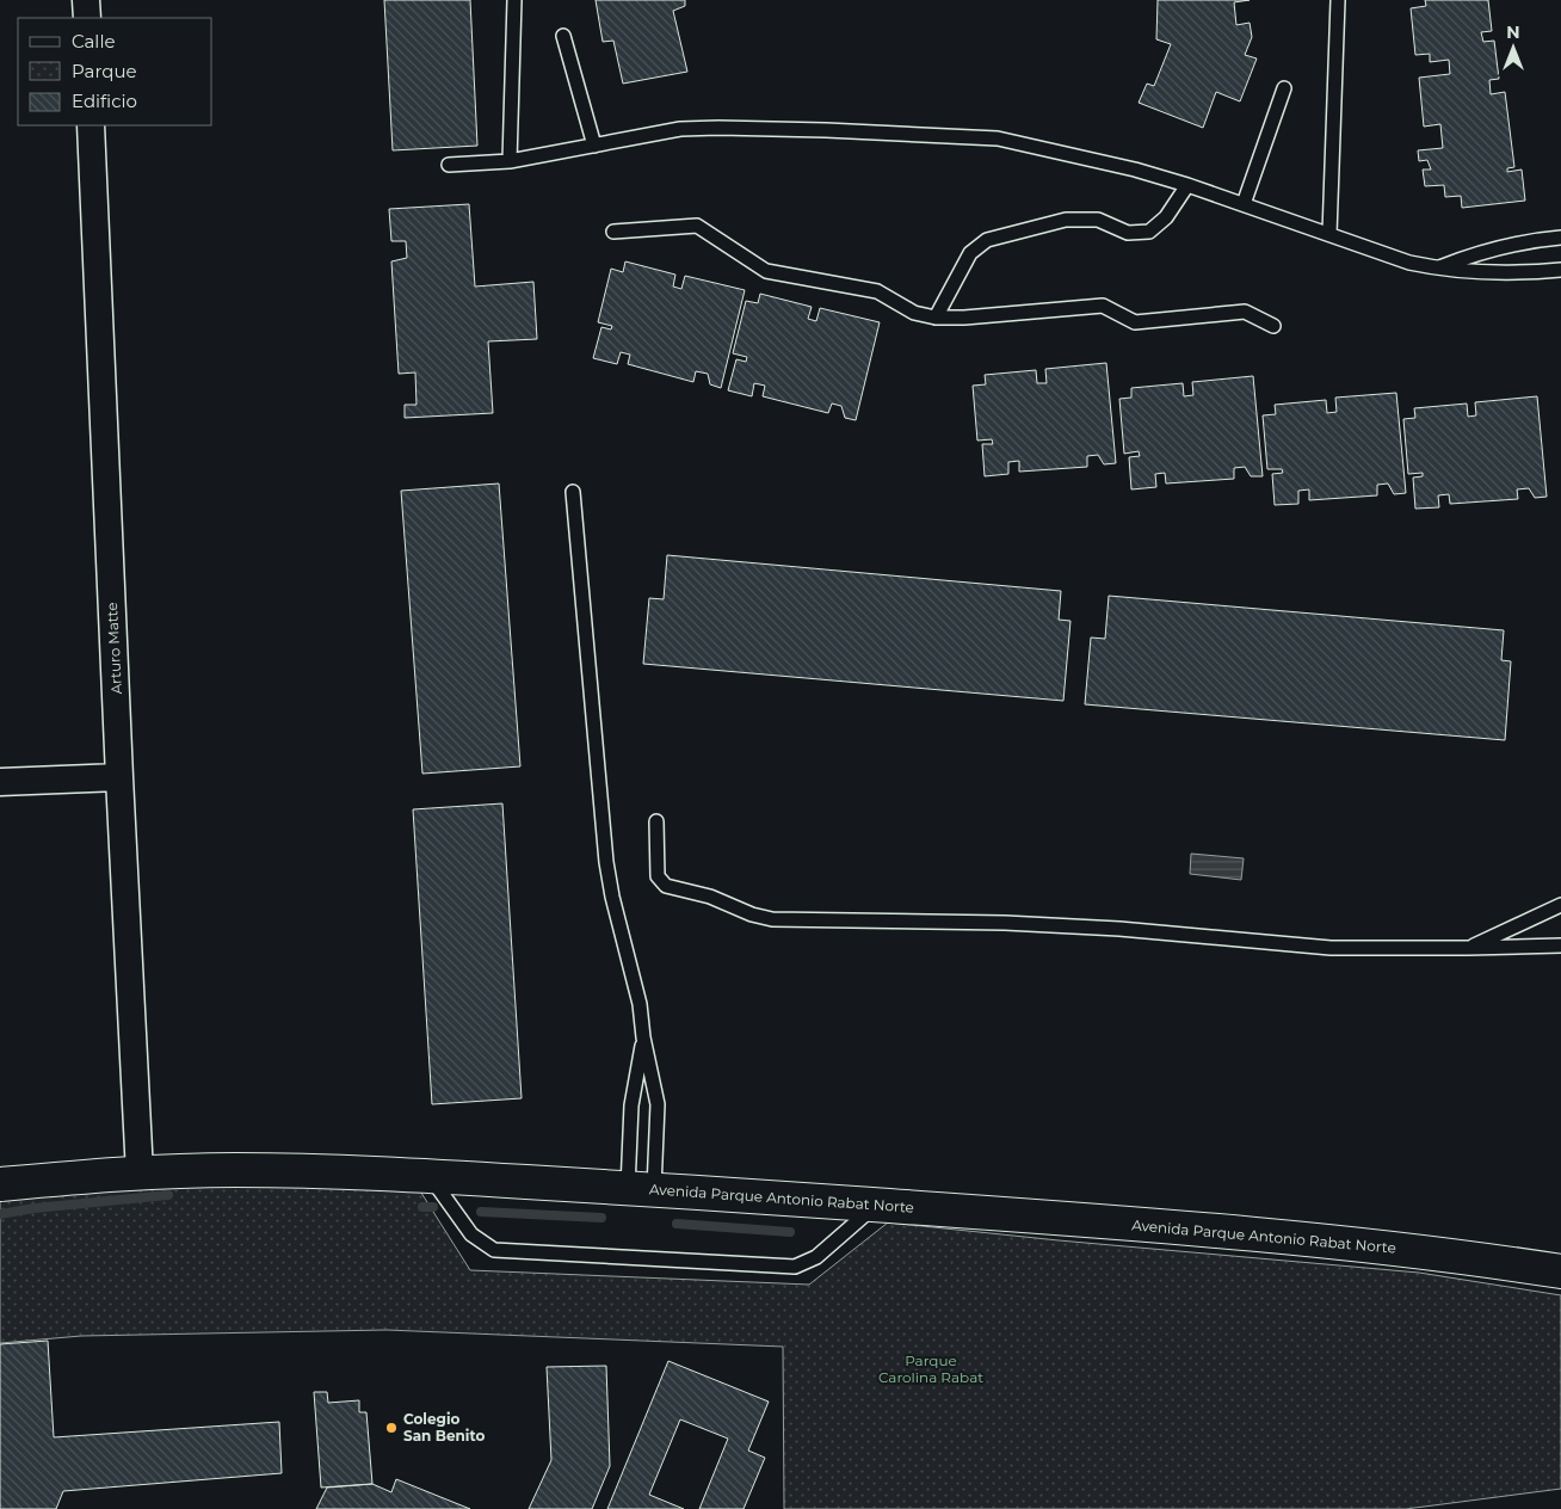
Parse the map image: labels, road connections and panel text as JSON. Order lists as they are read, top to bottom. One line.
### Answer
{"streets":{"street":["Arturo Matte","Avenida Parque Antonio Rabat Norte"]},"crossings":[["Arturo Matte","Avenida Parque Antonio Rabat Norte"]],"parks":["Parque Carolina Rabat"],"places":["Colegio San Benito"],"legend":["Calle","Parque","Edificio"],"north":"top"}
